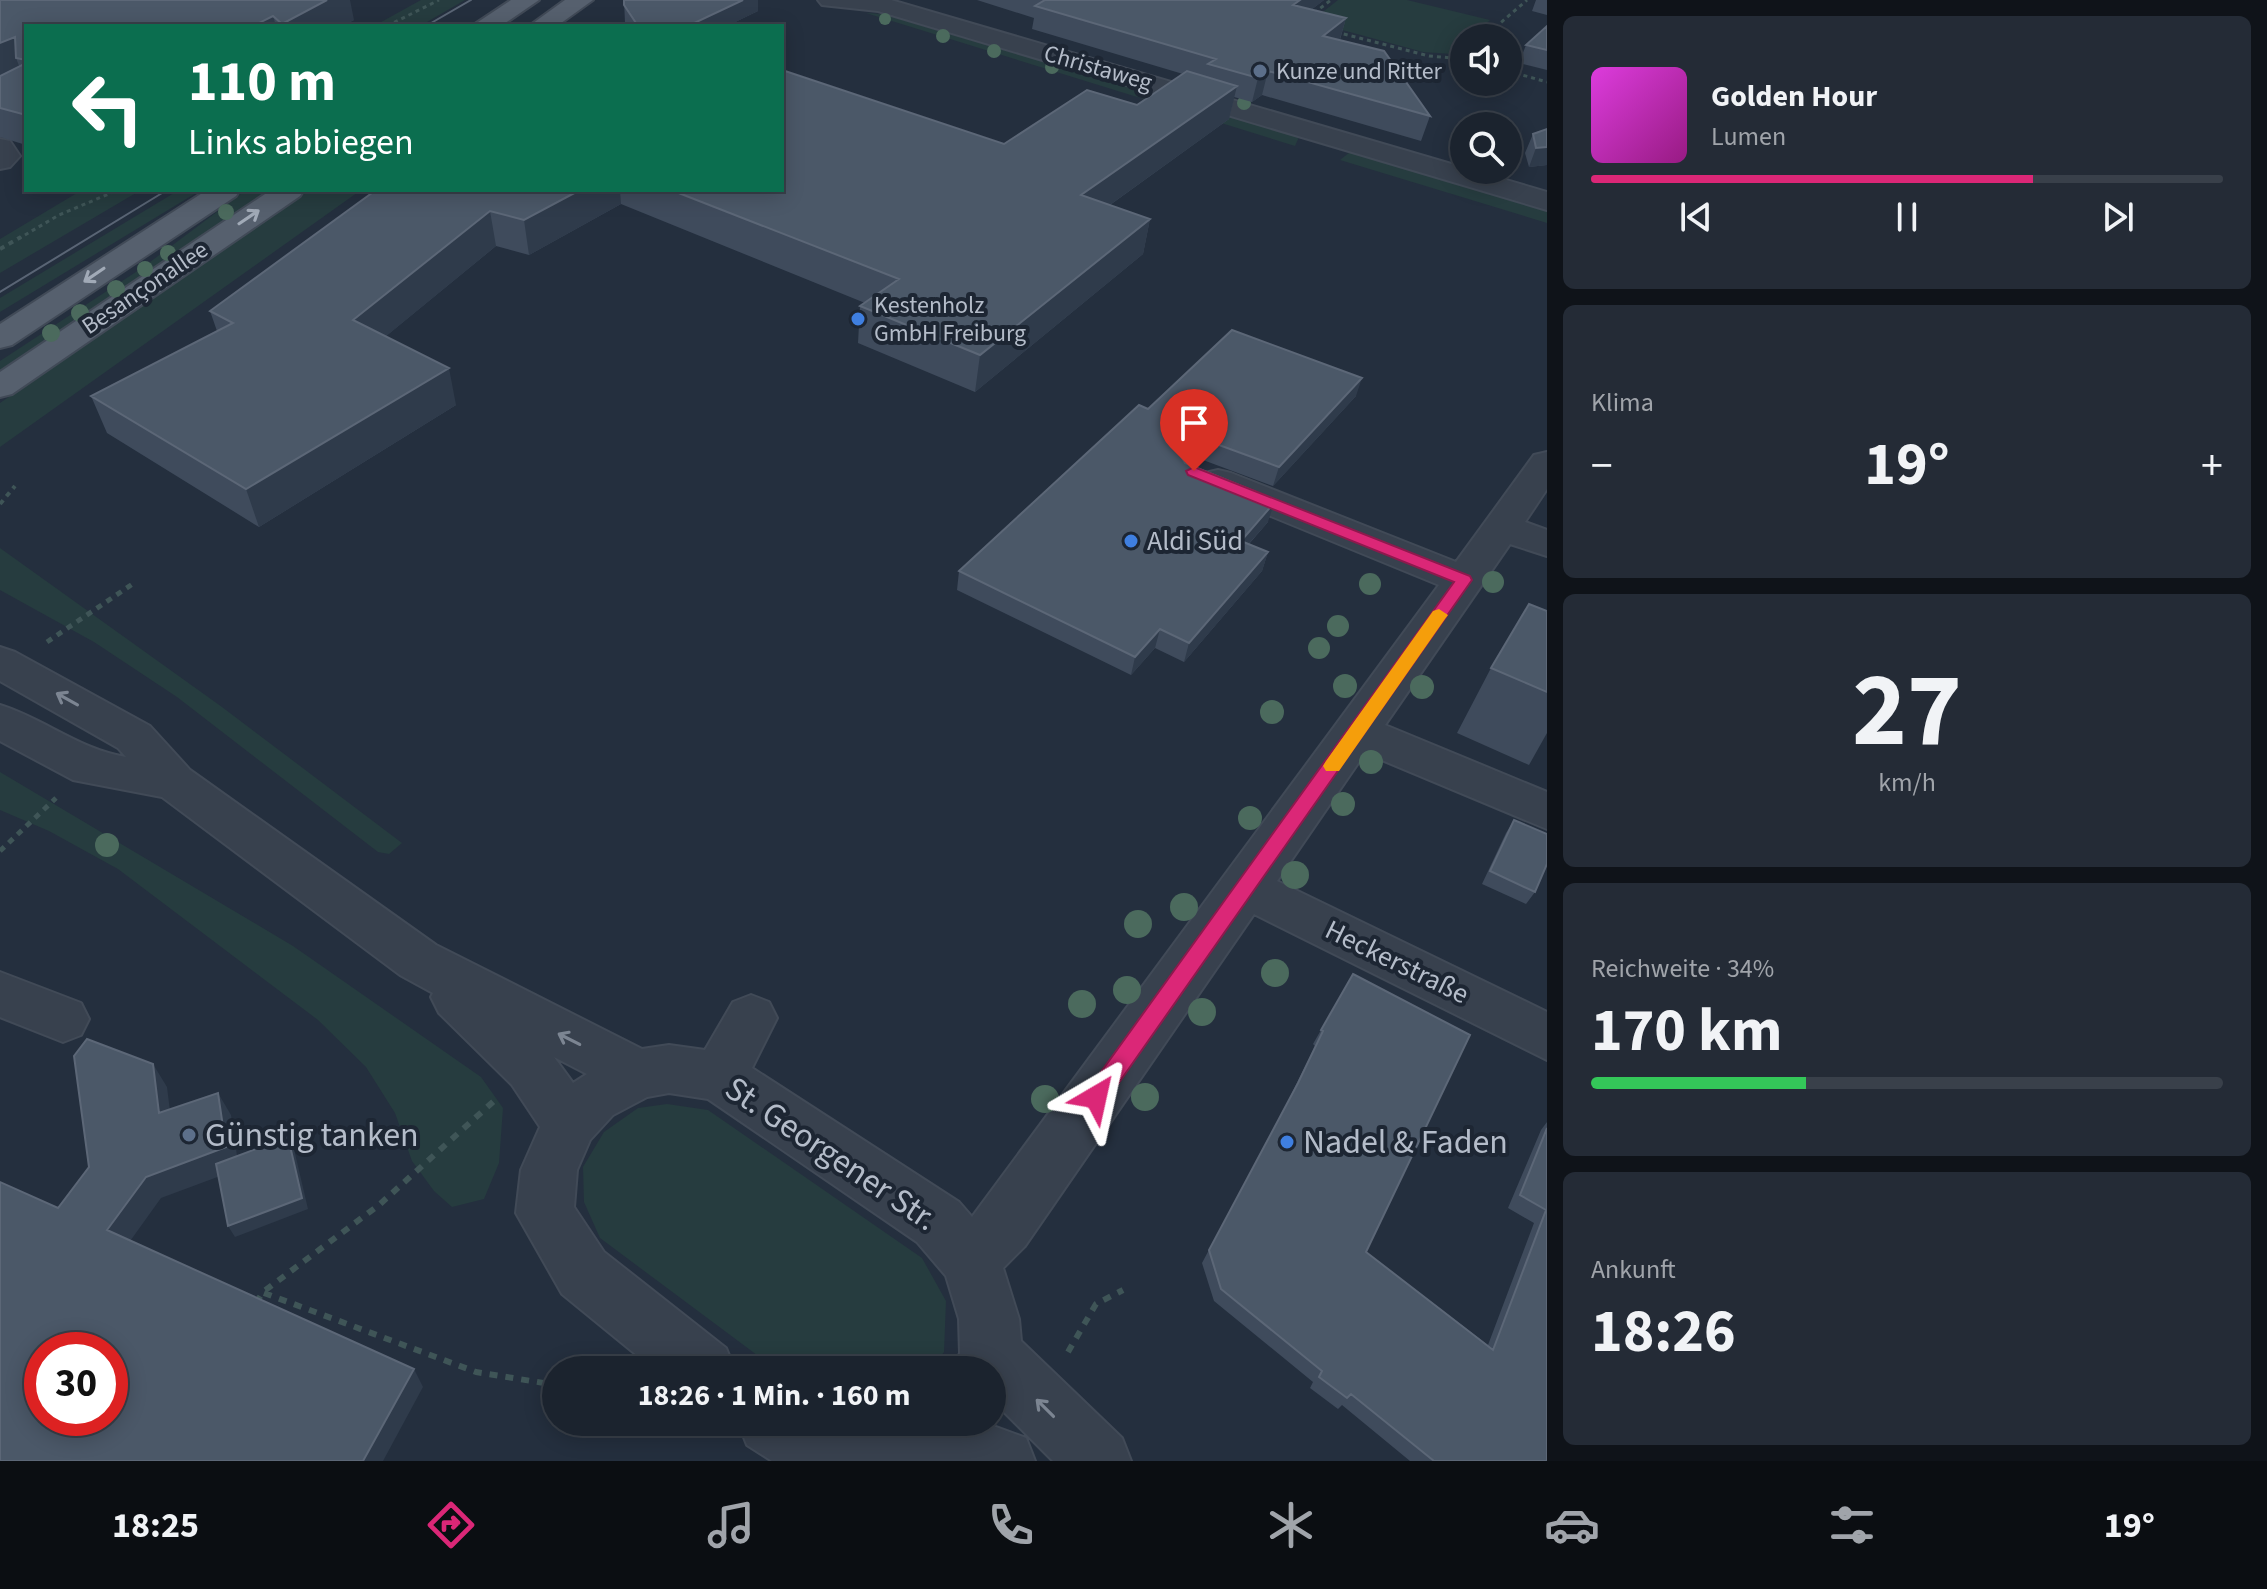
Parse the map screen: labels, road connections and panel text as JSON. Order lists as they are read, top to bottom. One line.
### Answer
{"streets":{"main road":["Besançonallee"],"street":["Christaweg","Heckerstraße","St. Georgener Str."]},"places":["Kunze und Ritter","Kestenholz GmbH Freiburg","Aldi Süd","Günstig tanken","Nadel & Faden"],"page":{"turn":["110 m","Links abbiegen"],"song":["Golden Hour","Lumen"],"tile":["Klima",["27","km/h"],["Reichweite · 34%","170 km"],["Ankunft","18:26"]],"heat":["−","19°","+"],"limit":"30","trip":"18:26 · 1 Min. · 160 m","tabs":["18:25","19°"]}}
